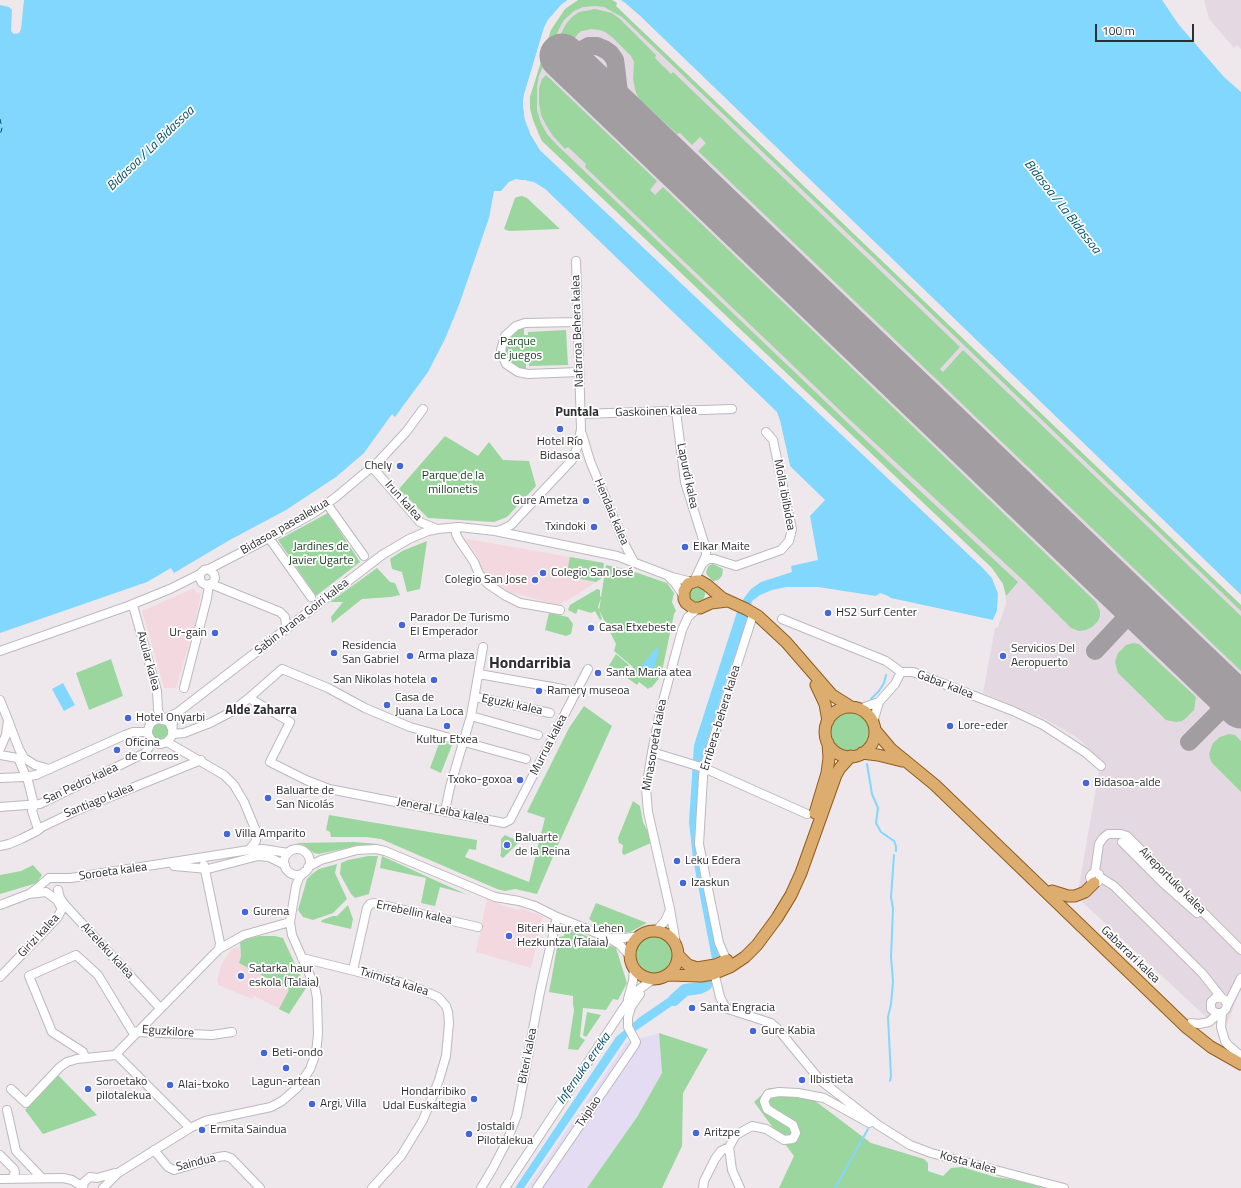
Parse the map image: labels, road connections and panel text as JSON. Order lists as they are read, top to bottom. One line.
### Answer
{"streets":{"main road":["Gabarrari kalea"],"street":["Nafarroa Behera kalea","Gaskoinen kalea","Lapurdi kalea","Molla ibilbidea","Irun kalea","Hendaia kalea","Bidasoa pasealekua","Sabin Arana Goiri kalea","Axular kalea","Gabar kalea","Eguzki kalea","Erribera-behera kalea","Murrua kalea","Minasoroeta kalea","San Pedro kalea","Santiago kalea","Jeneral Leiba kalea","Soroeta kalea","Aireportuko kalea","Errebellin kalea","Girizi kalea","Aizeleku kalea","Tximista kalea","Eguzkilore","Biteri kalea","Txiplao","Saindua","Kosta kalea"]},"crossings":[["Nafarroa Behera kalea","Gaskoinen kalea"],["Nafarroa Behera kalea","Hendaia kalea"],["Nafarroa Behera kalea","Sabin Arana Goiri kalea"],["Gaskoinen kalea","Lapurdi kalea"],["Lapurdi kalea","Molla ibilbidea"],["Lapurdi kalea","Sabin Arana Goiri kalea"],["Lapurdi kalea","Minasoroeta kalea"],["Irun kalea","Bidasoa pasealekua"],["Irun kalea","Sabin Arana Goiri kalea"],["Hendaia kalea","Sabin Arana Goiri kalea"],["Bidasoa pasealekua","Axular kalea"],["Sabin Arana Goiri kalea","Axular kalea"],["Sabin Arana Goiri kalea","Minasoroeta kalea"],["Sabin Arana Goiri kalea","San Pedro kalea"],["Axular kalea","San Pedro kalea"],["Erribera-behera kalea","Kosta kalea"],["Murrua kalea","Jeneral Leiba kalea"],["Minasoroeta kalea","Txiplao"],["Soroeta kalea","Girizi kalea"],["Soroeta kalea","Aizeleku kalea"],["Errebellin kalea","Tximista kalea"],["Girizi kalea","Aizeleku kalea"],["Aizeleku kalea","Eguzkilore"]],"districts":["Puntala","Hondarribia","Alde Zaharra"],"water":["Bidasoa / La Bidassoa","Infernuko erreka"],"parks":["Parque de juegos","Parque de la millonetis","Jardines de Javier Ugarte"],"places":["Hotel Río Bidasoa","Chely","Gure Ametza","Txindoki","Elkar Maite","Colegio San José","Colegio San Jose","HS2 Surf Center","Parador De Turismo El Emperador","Casa Etxebeste","Ur-gain","Residencia San Gabriel","Arma plaza","Servicios Del Aeropuerto","Santa Maria atea","San Nikolas hotela","Ramery museoa","Casa de Juana La Loca","Hotel Onyarbi","Kultur Etxea","Lore-eder","Oficina de Correos","Txoko-goxoa","Bidasoa-alde","Baluarte de San Nicolás","Villa Amparito","Baluarte de la Reina","Leku Edera","Izaskun","Gurena","Biteri Haur eta Lehen Hezkuntza (Talaia)","Satarka haur eskola (Talaia)","Santa Engracia","Gure Kabia","Beti-ondo","Lagun-artean","Ilbistieta","Alai-txoko","Soroetako pilotalekua","Hondarribiko Udal Euskaltegia","Argi, Villa","Ermita Saindua","Aritzpe","Jostaldi Pilotalekua"],"scale_bar":"100 m"}
